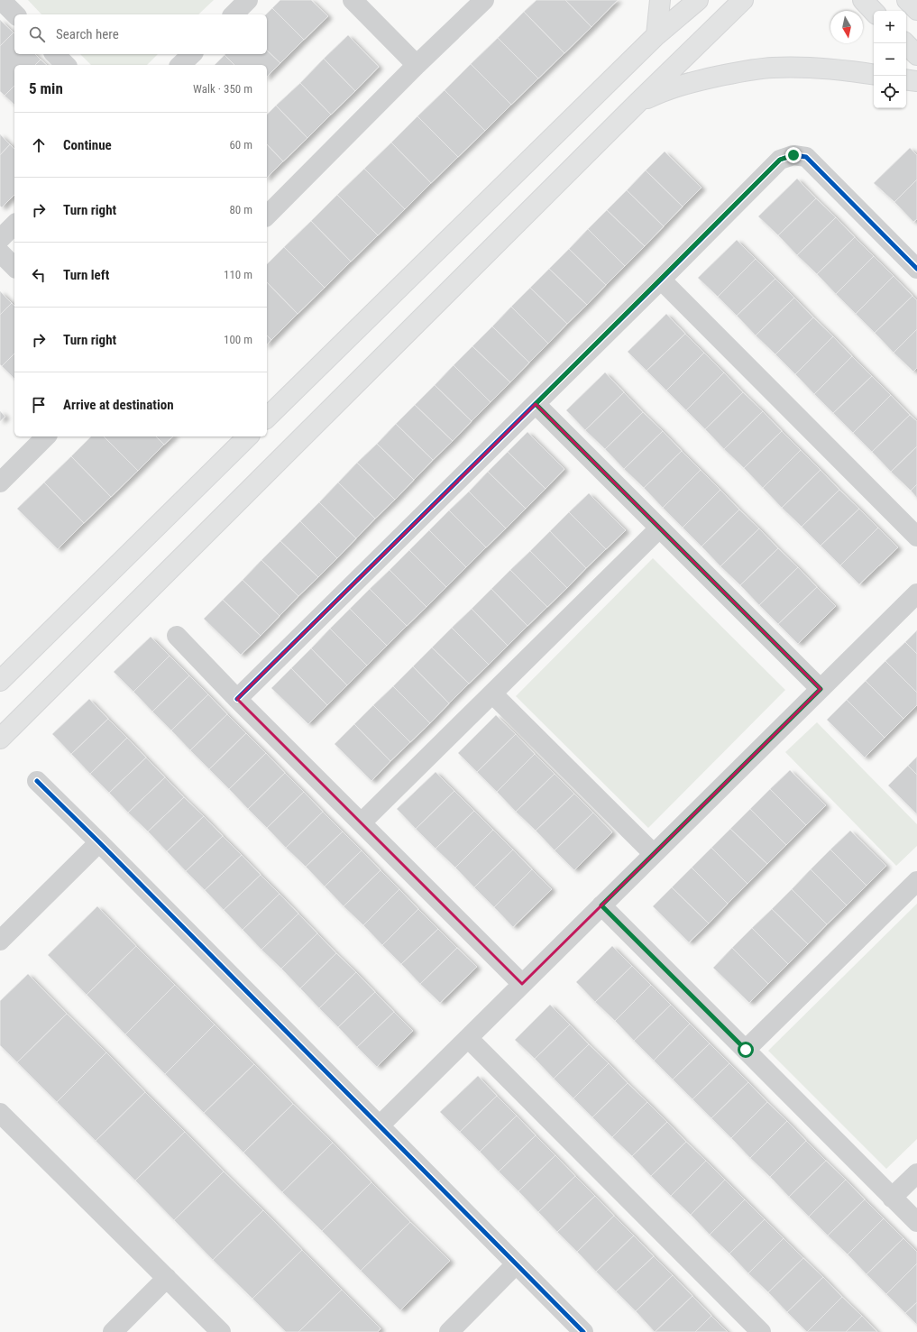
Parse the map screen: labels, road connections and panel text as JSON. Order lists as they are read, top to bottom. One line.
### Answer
{"north":"bottom","page":{"map_buttons":["+","−"],"search":"Search here","heading":["5 min","Walk · 350 m"],"list":[["Continue","60 m"],["Turn right","80 m"],["Turn left","110 m"],["Turn right","100 m"],"Arrive at destination"]}}
